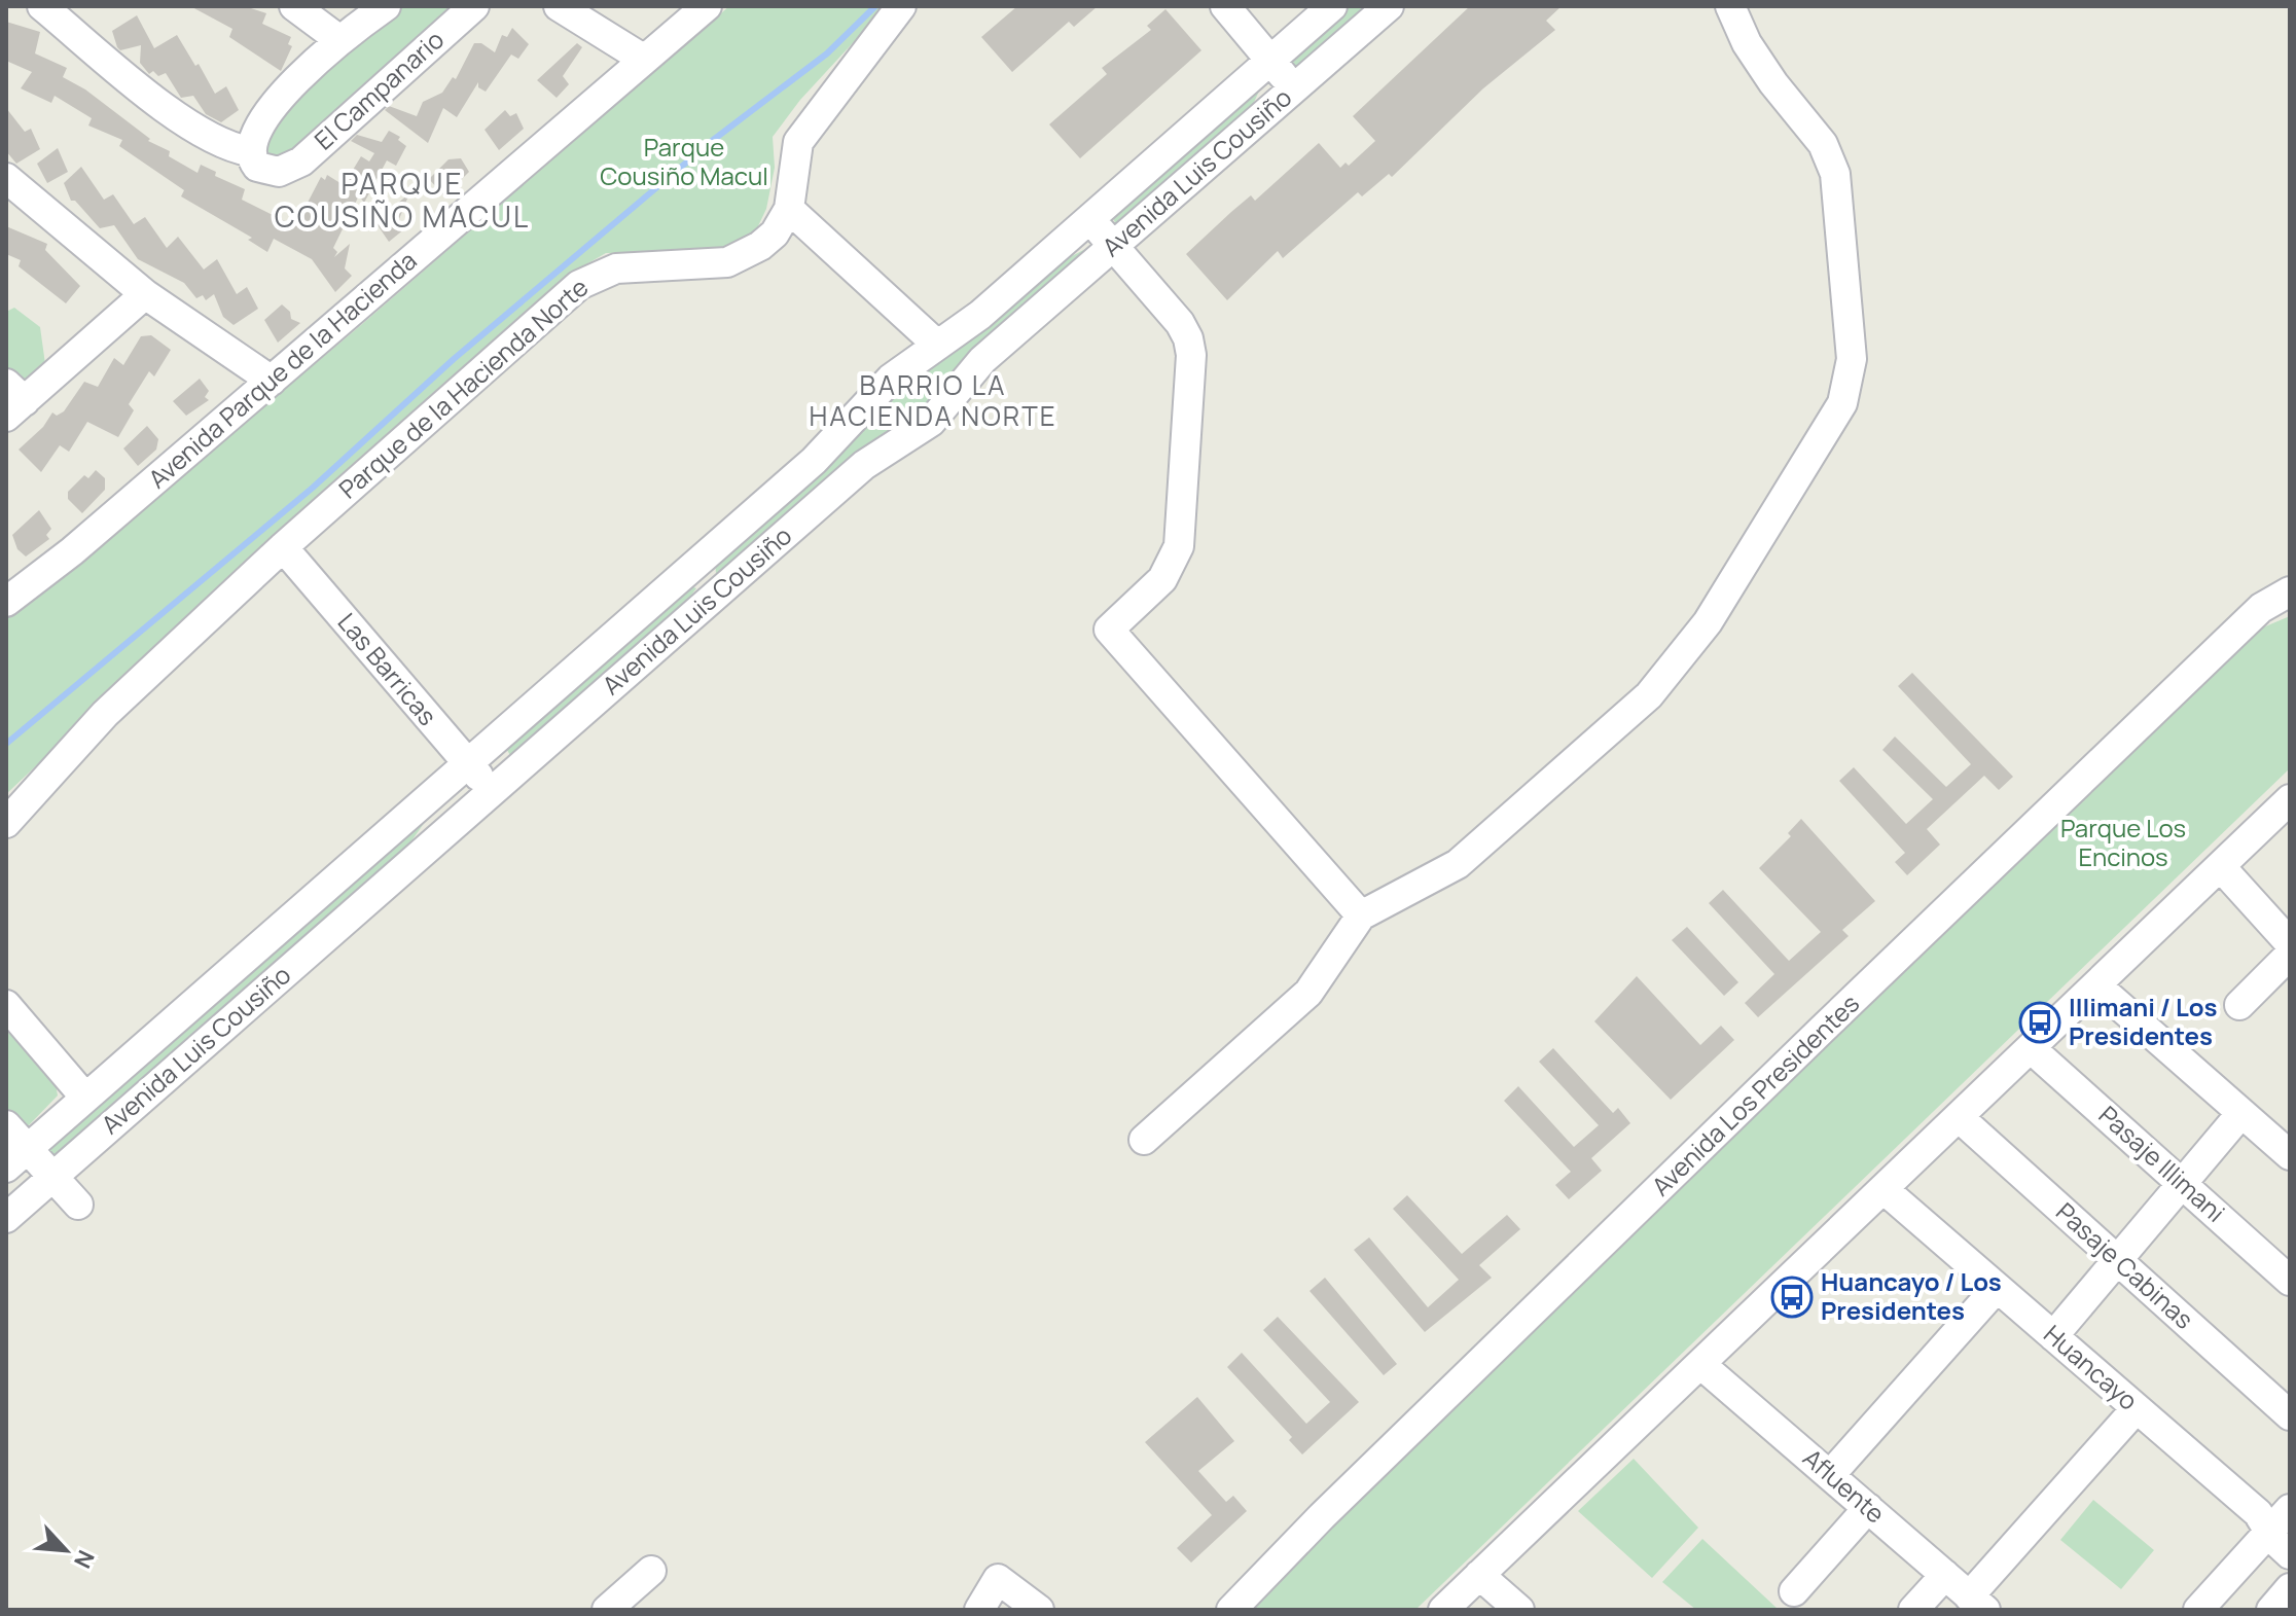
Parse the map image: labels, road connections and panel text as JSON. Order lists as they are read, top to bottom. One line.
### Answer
{"streets":{"street":["El Campanario","Avenida Luis Cousiño","Avenida Parque de la Hacienda","Parque de la Hacienda Norte","Las Barricas","Avenida Los Presidentes","Pasaje Illimani","Pasaje Cabinas","Huancayo","Afluente"]},"crossings":[["Avenida Luis Cousiño","Las Barricas"],["Parque de la Hacienda Norte","Las Barricas"]],"districts":["PARQUE COUSIÑO MACUL","BARRIO LA HACIENDA NORTE"],"parks":["Parque Cousiño Macul","Parque Los Encinos"],"places":{"bus stop":["Illimani / Los Presidentes","Huancayo / Los Presidentes"]},"north":"bottom right"}
